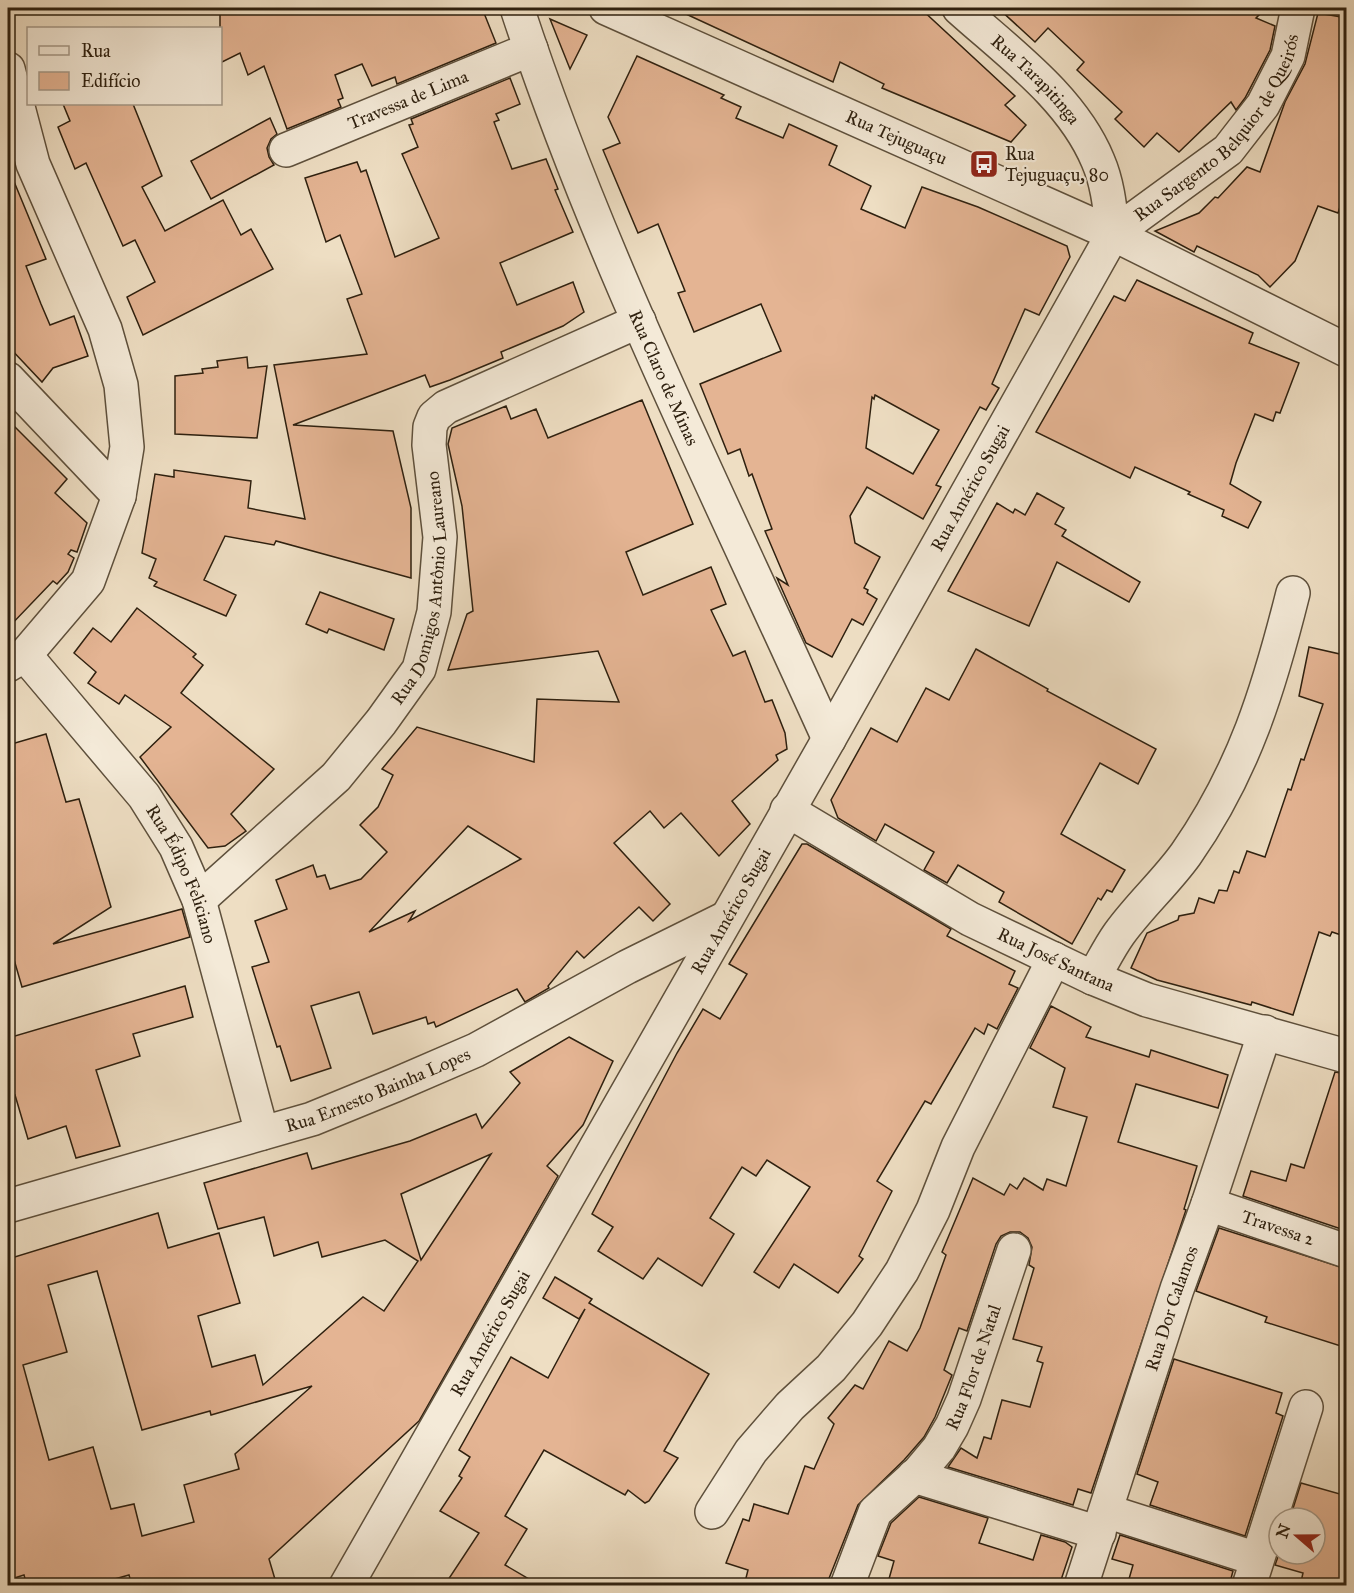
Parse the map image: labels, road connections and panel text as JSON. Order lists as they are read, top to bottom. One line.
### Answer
{"streets":{"street":["Rua Tarapitinga","Travessa de Lima","Rua Sargento Belquior de Queirós","Rua Tejuguaçu","Rua Claro de Minas","Rua Américo Sugai","Rua Domigos Antônio Laureano","Rua Édipo Feliciano","Rua José Santana","Rua Ernesto Bainha Lopes","Travessa 2","Rua Dor Calamos","Rua Flor de Natal"]},"crossings":[["Rua Tarapitinga","Rua Sargento Belquior de Queirós"],["Rua Tarapitinga","Rua Tejuguaçu"],["Rua Tarapitinga","Rua Américo Sugai"],["Travessa de Lima","Rua Claro de Minas"],["Rua Sargento Belquior de Queirós","Rua Tejuguaçu"],["Rua Sargento Belquior de Queirós","Rua Américo Sugai"],["Rua Tejuguaçu","Rua Américo Sugai"],["Rua Claro de Minas","Rua Américo Sugai"],["Rua Claro de Minas","Rua Domigos Antônio Laureano"],["Rua Américo Sugai","Rua José Santana"],["Rua Américo Sugai","Rua Ernesto Bainha Lopes"],["Rua Domigos Antônio Laureano","Rua Édipo Feliciano"],["Rua Édipo Feliciano","Rua Ernesto Bainha Lopes"],["Rua José Santana","Rua Dor Calamos"],["Travessa 2","Rua Dor Calamos"]],"places":{"bus stop":["Rua Tejuguaçu, 80"]},"legend":["Rua","Edifício"],"north":"left"}
